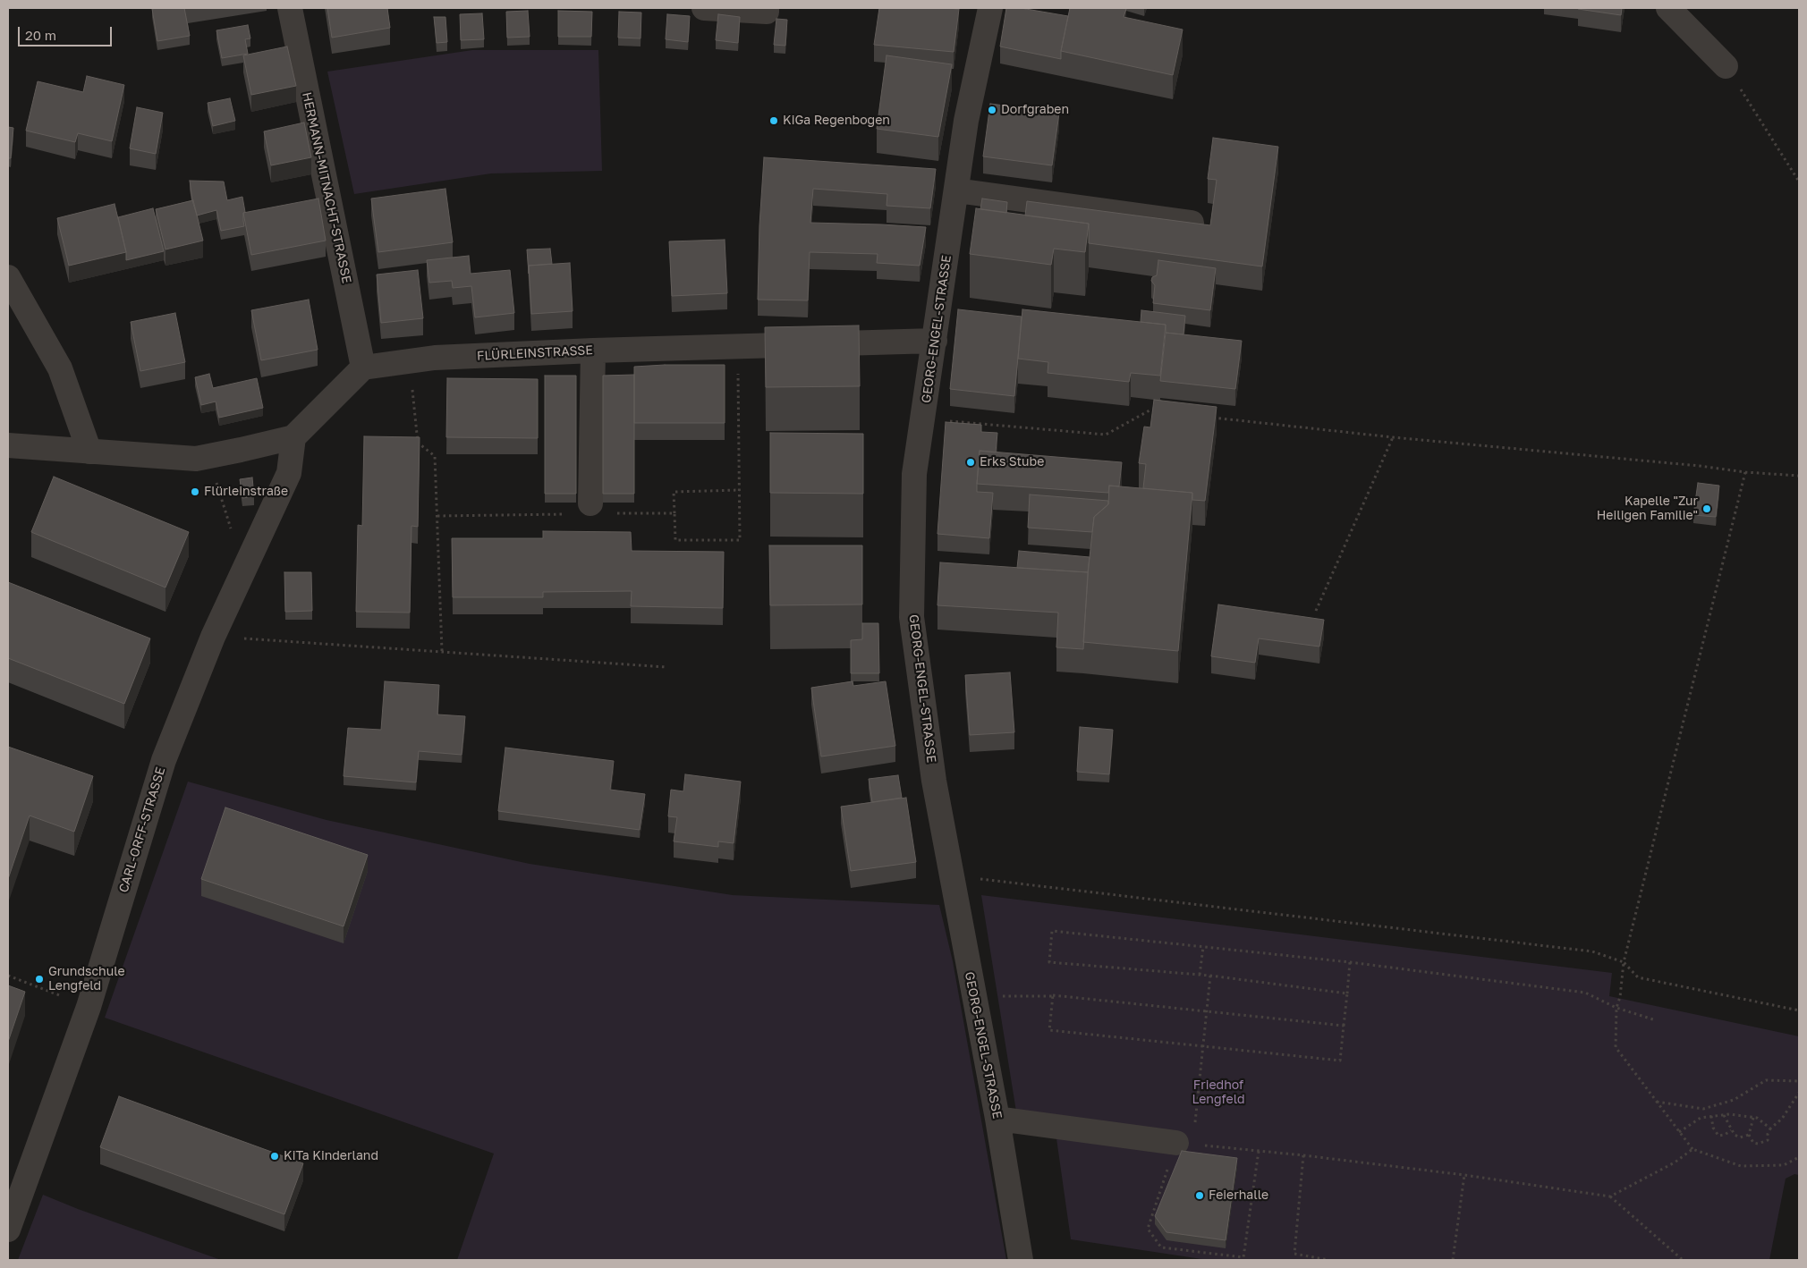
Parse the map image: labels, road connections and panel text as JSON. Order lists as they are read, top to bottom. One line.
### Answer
{"streets":{"street":["HERMANN-MITNACHT-STRASSE","GEORG-ENGEL-STRASSE","FLÜRLEINSTRASSE","CARL-ORFF-STRASSE"]},"crossings":[["HERMANN-MITNACHT-STRASSE","FLÜRLEINSTRASSE"],["GEORG-ENGEL-STRASSE","FLÜRLEINSTRASSE"]],"parks":["Friedhof Lengfeld"],"places":["Dorfgraben","KiGa Regenbogen","Erks Stube","Flürleinstraße","Kapelle \"Zur Heiligen Familie\"","Grundschule Lengfeld","KiTa Kinderland","Feierhalle"],"scale_bar":"20 m"}
